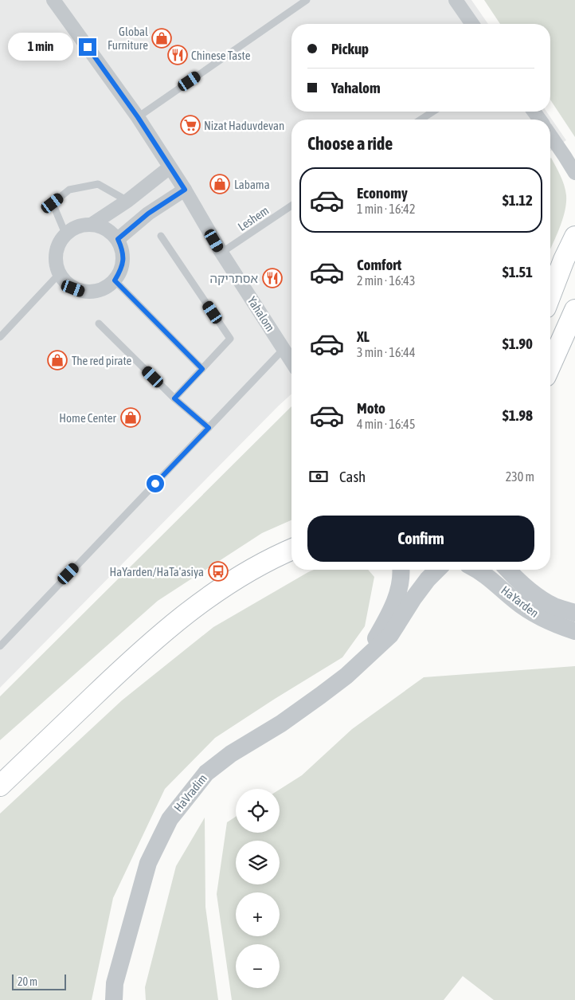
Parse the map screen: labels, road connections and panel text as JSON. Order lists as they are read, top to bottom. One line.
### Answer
{"streets":{"street":["Yahalom","HaYarden","HaVradim"],"lane":["Leshem"]},"crossings":[["Leshem","Yahalom"]],"places":{"shop":["Global Furniture","Labama","The red pirate","Home Center"],"restaurant":["Chinese Taste","אסתריקה"],"supermarket":["Nizat Haduvdevan"],"bus stop":["HaYarden/HaTa'asiya"]},"scale_bar":"20 m","page":{"banner":["Pickup","Yahalom"],"bubble":"1 min","heading":"Choose a ride","list":[{"name":"Economy","note":"1 min · 16:42","value":"$1.12"},{"name":"Comfort","note":"2 min · 16:43","value":"$1.51"},{"name":"XL","note":"3 min · 16:44","value":"$1.90"},{"name":"Moto","note":"4 min · 16:45","value":"$1.98"}],"pay":["Cash","230 m"],"buttons":"Confirm","map_buttons":["+","−"],"scale":"20 m"}}
